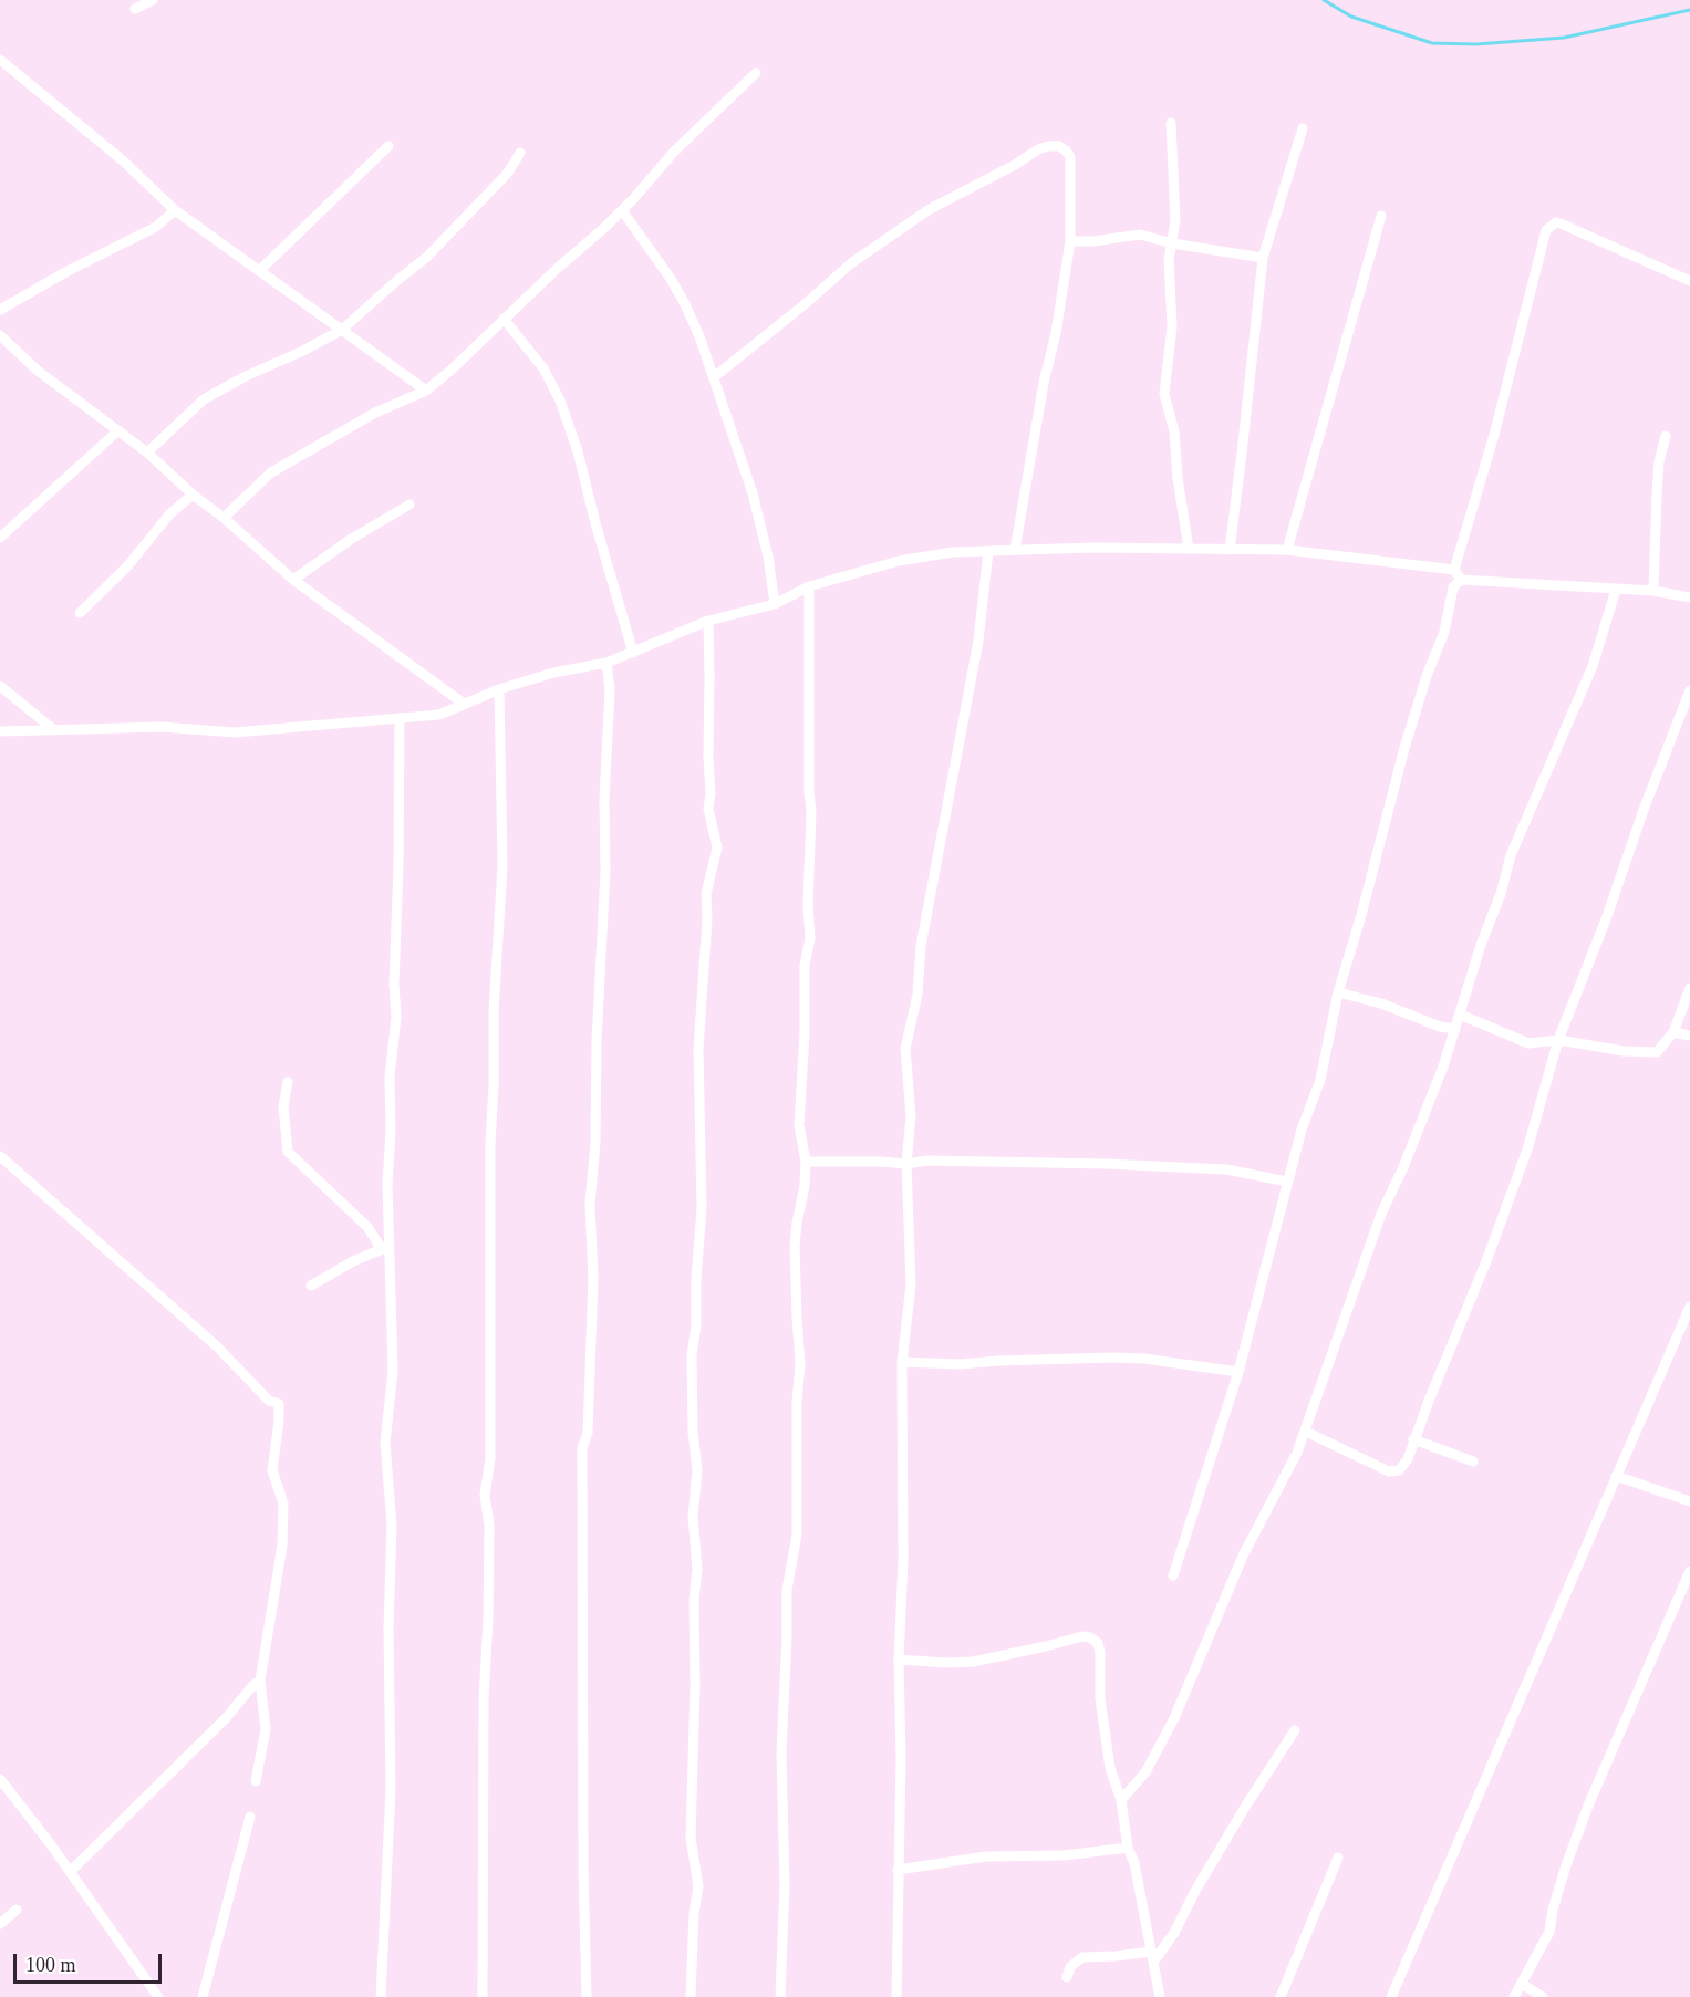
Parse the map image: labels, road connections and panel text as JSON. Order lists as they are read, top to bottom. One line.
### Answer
{"scale_bar":"100 m"}
